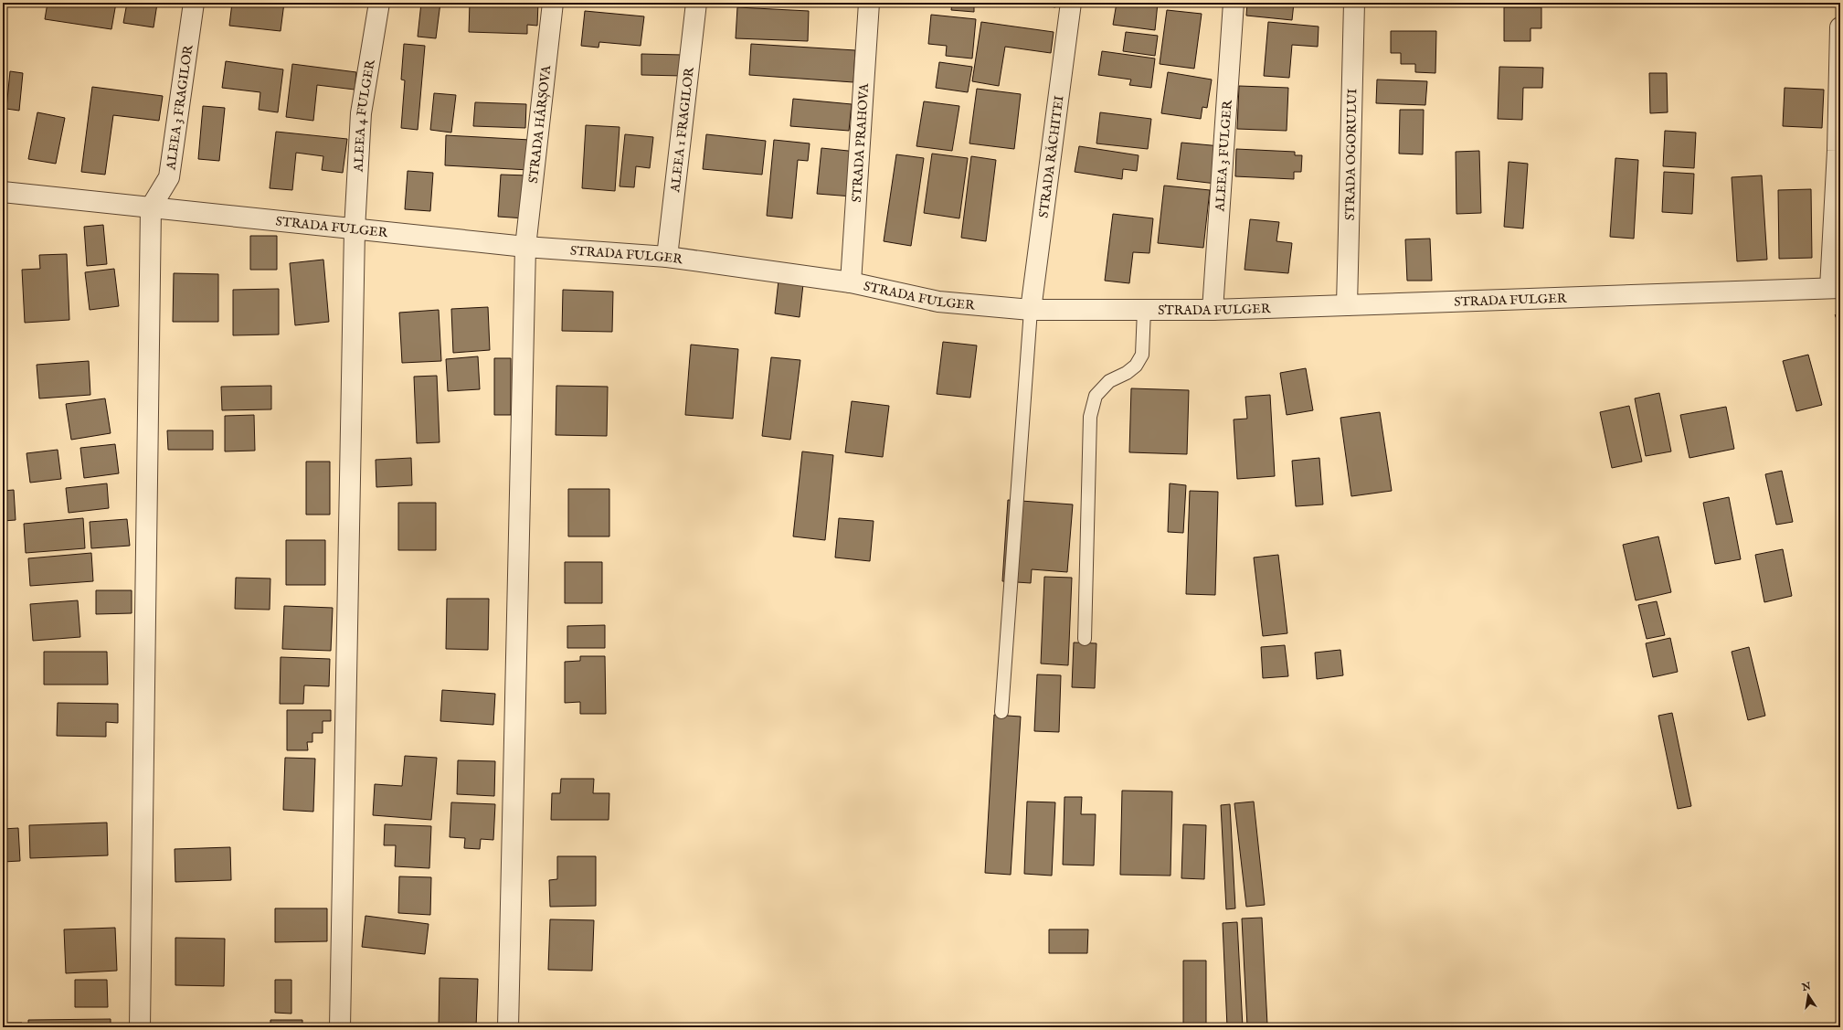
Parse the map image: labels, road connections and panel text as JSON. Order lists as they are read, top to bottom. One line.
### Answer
{"streets":{"street":["ALEEA 3 FRAGILOR","ALEEA 4 FULGER","STRADA HÂRȘOVA","ALEEA 1 FRAGILOR","STRADA PRAHOVA","STRADA OGORULUI","STRADA RĂCHITEI","ALEEA 3 FULGER","STRADA FULGER"]},"crossings":[["ALEEA 3 FRAGILOR","STRADA FULGER"],["ALEEA 4 FULGER","STRADA FULGER"],["STRADA HÂRȘOVA","STRADA FULGER"],["ALEEA 1 FRAGILOR","STRADA FULGER"],["STRADA PRAHOVA","STRADA FULGER"],["STRADA OGORULUI","STRADA FULGER"],["STRADA RĂCHITEI","STRADA FULGER"],["ALEEA 3 FULGER","STRADA FULGER"]],"north":"top"}
